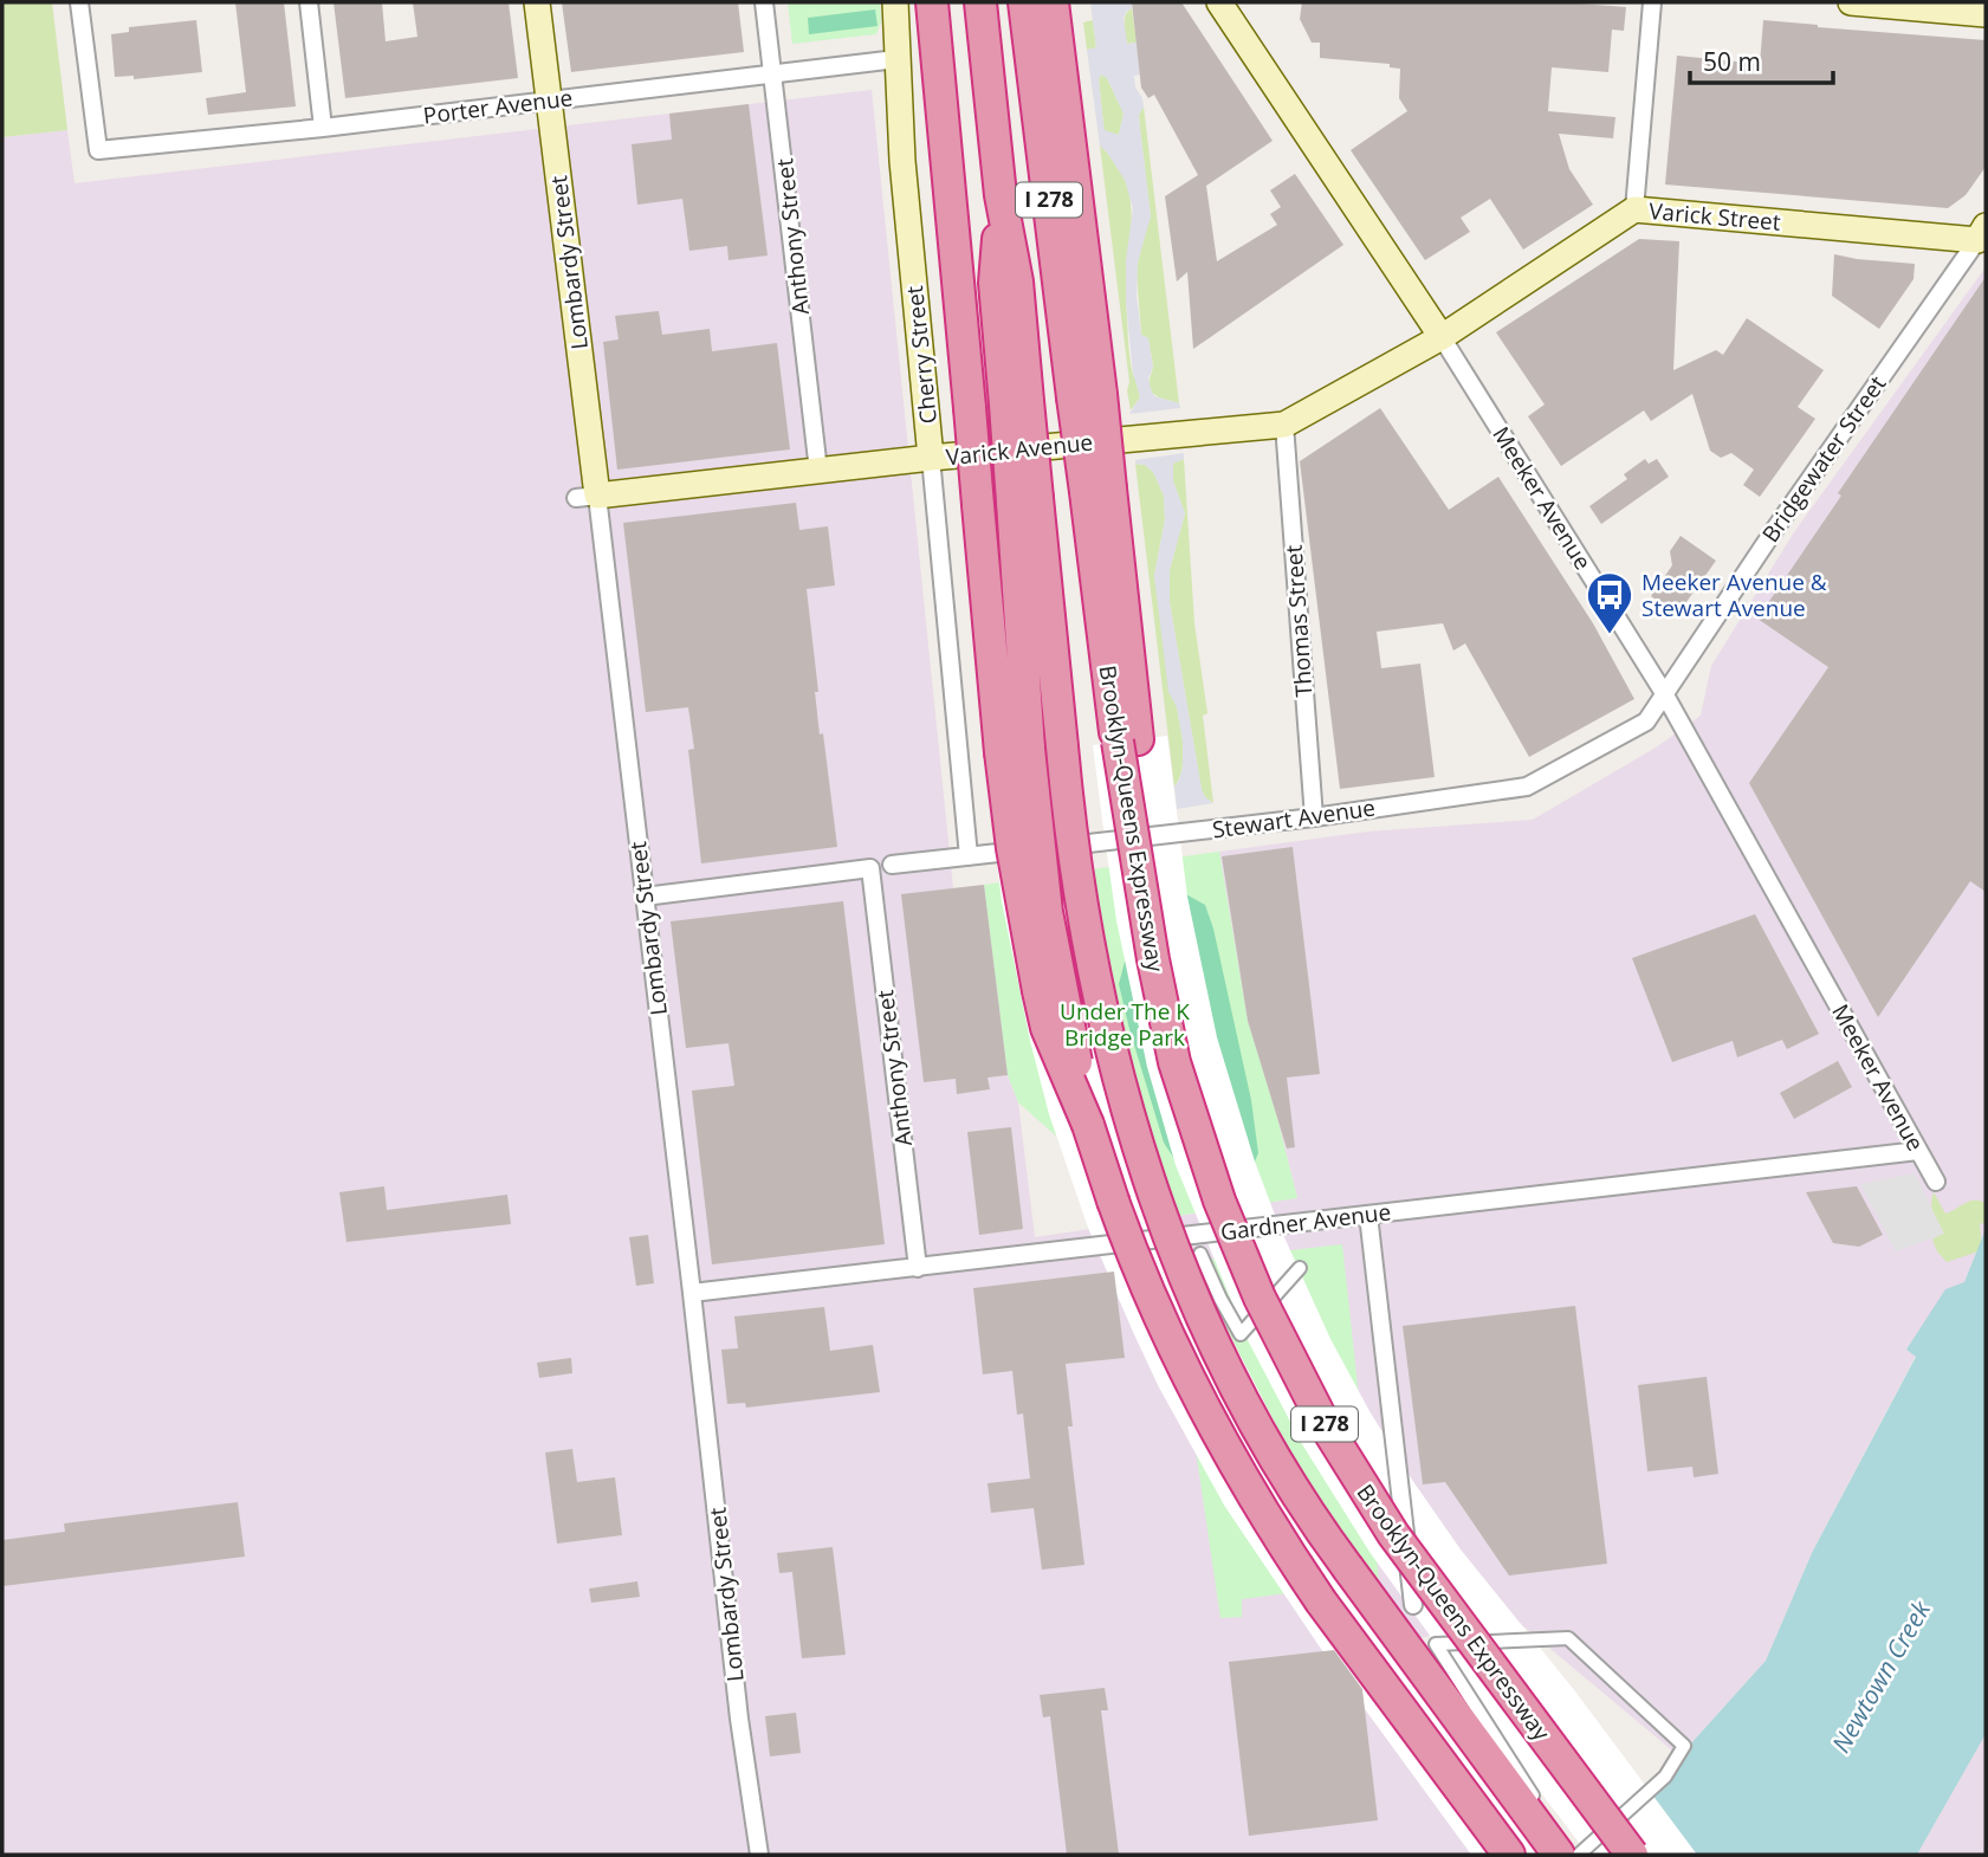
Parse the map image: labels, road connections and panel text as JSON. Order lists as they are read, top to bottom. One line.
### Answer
{"streets":{"highway":["I 278","Brooklyn-Queens Expressway"],"main road":["Varick Street","Lombardy Street","Cherry Street","Varick Avenue","Meeker Avenue"],"street":["Porter Avenue","Anthony Street","Bridgewater Street","Thomas Street","Stewart Avenue","Gardner Avenue"]},"crossings":[["Porter Avenue","Anthony Street"],["Porter Avenue","Lombardy Street"],["Porter Avenue","Cherry Street"],["Varick Street","Varick Avenue"],["Varick Street","Bridgewater Street"],["Varick Street","Meeker Avenue"],["Anthony Street","Lombardy Street"],["Anthony Street","Varick Avenue"],["Anthony Street","Gardner Avenue"],["Lombardy Street","Varick Avenue"],["Lombardy Street","Gardner Avenue"],["Cherry Street","Varick Avenue"],["Cherry Street","Stewart Avenue"],["Varick Avenue","Meeker Avenue"],["Varick Avenue","Thomas Street"],["Bridgewater Street","Meeker Avenue"],["Bridgewater Street","Stewart Avenue"],["Meeker Avenue","Stewart Avenue"],["Meeker Avenue","Gardner Avenue"],["Thomas Street","Stewart Avenue"]],"water":["Newtown Creek"],"parks":["Under The K Bridge Park"],"places":{"bus stop":["Meeker Avenue & Stewart Avenue"]},"scale_bar":"50 m"}
